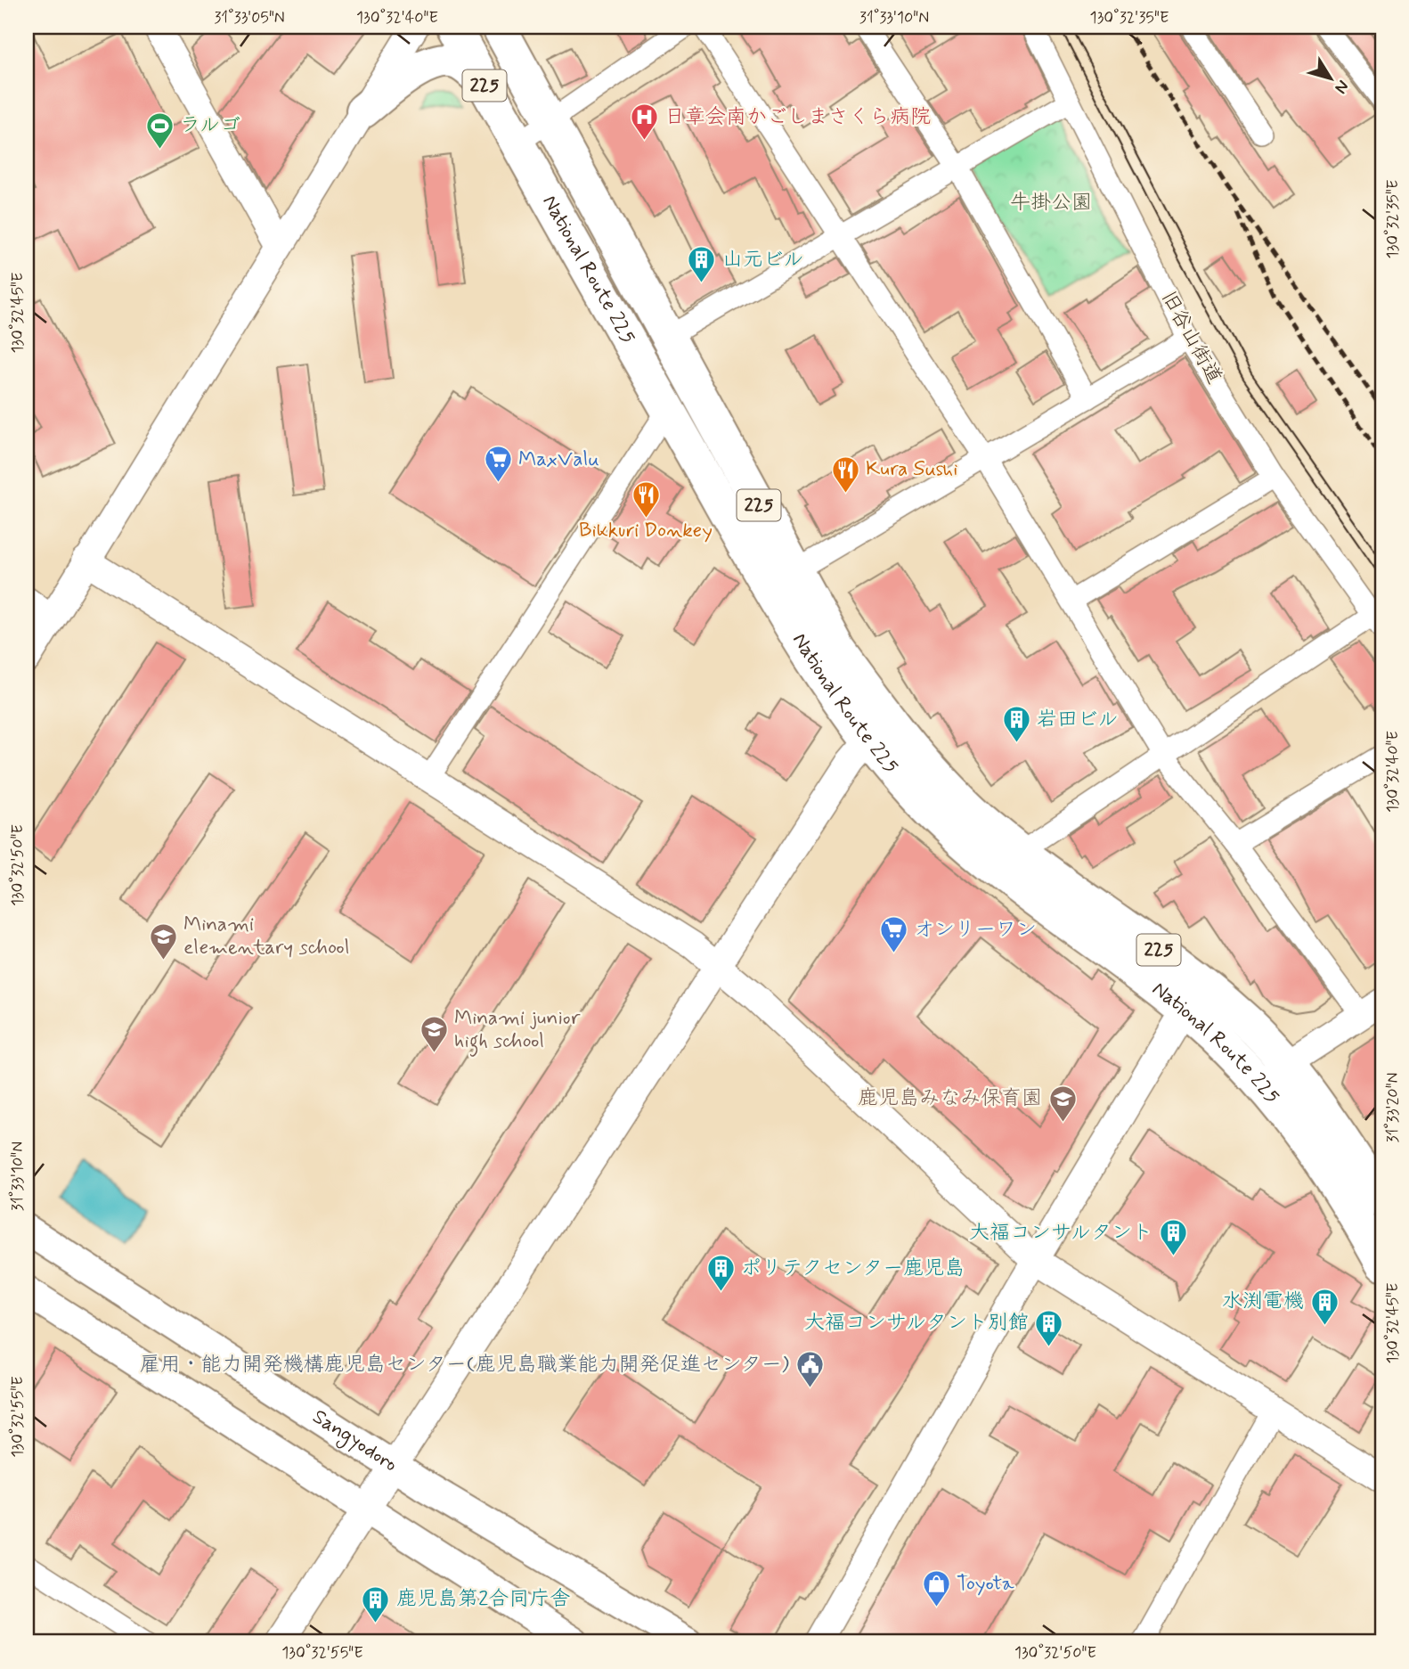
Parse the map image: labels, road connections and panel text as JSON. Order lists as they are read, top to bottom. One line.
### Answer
{"streets":{"highway":["225","National Route 225"],"main road":["Sangyodoro"],"street":["旧谷山街道"]},"parks":["牛掛公園"],"places":{"hospital":["日章会南かごしまさくら病院"],"sports":["ラルゴ"],"building":["山元ビル","岩田ビル","大福コンサルタント","ポリテクセンター鹿児島","水渕電機","大福コンサルタント別館","鹿児島第2合同庁舎"],"supermarket":["MaxValu","オンリーワン"],"restaurant":["Kura Sushi","Bikkuri Donkey"],"school or university":["Minami elementary school","Minami junior high school","鹿児島みなみ保育園"],"public building":["雇用・能力開発機構鹿児島センター(鹿児島職業能力開発促進センター)"],"shop":["Toyota"]},"north":"bottom right","coordinates":["31°33'05\"N","130°32'40\"E","31°33'10\"N","130°32'35\"E","130°32'45\"E","130°32'50\"E","31°33'20\"N","130°32'55\"E"]}
